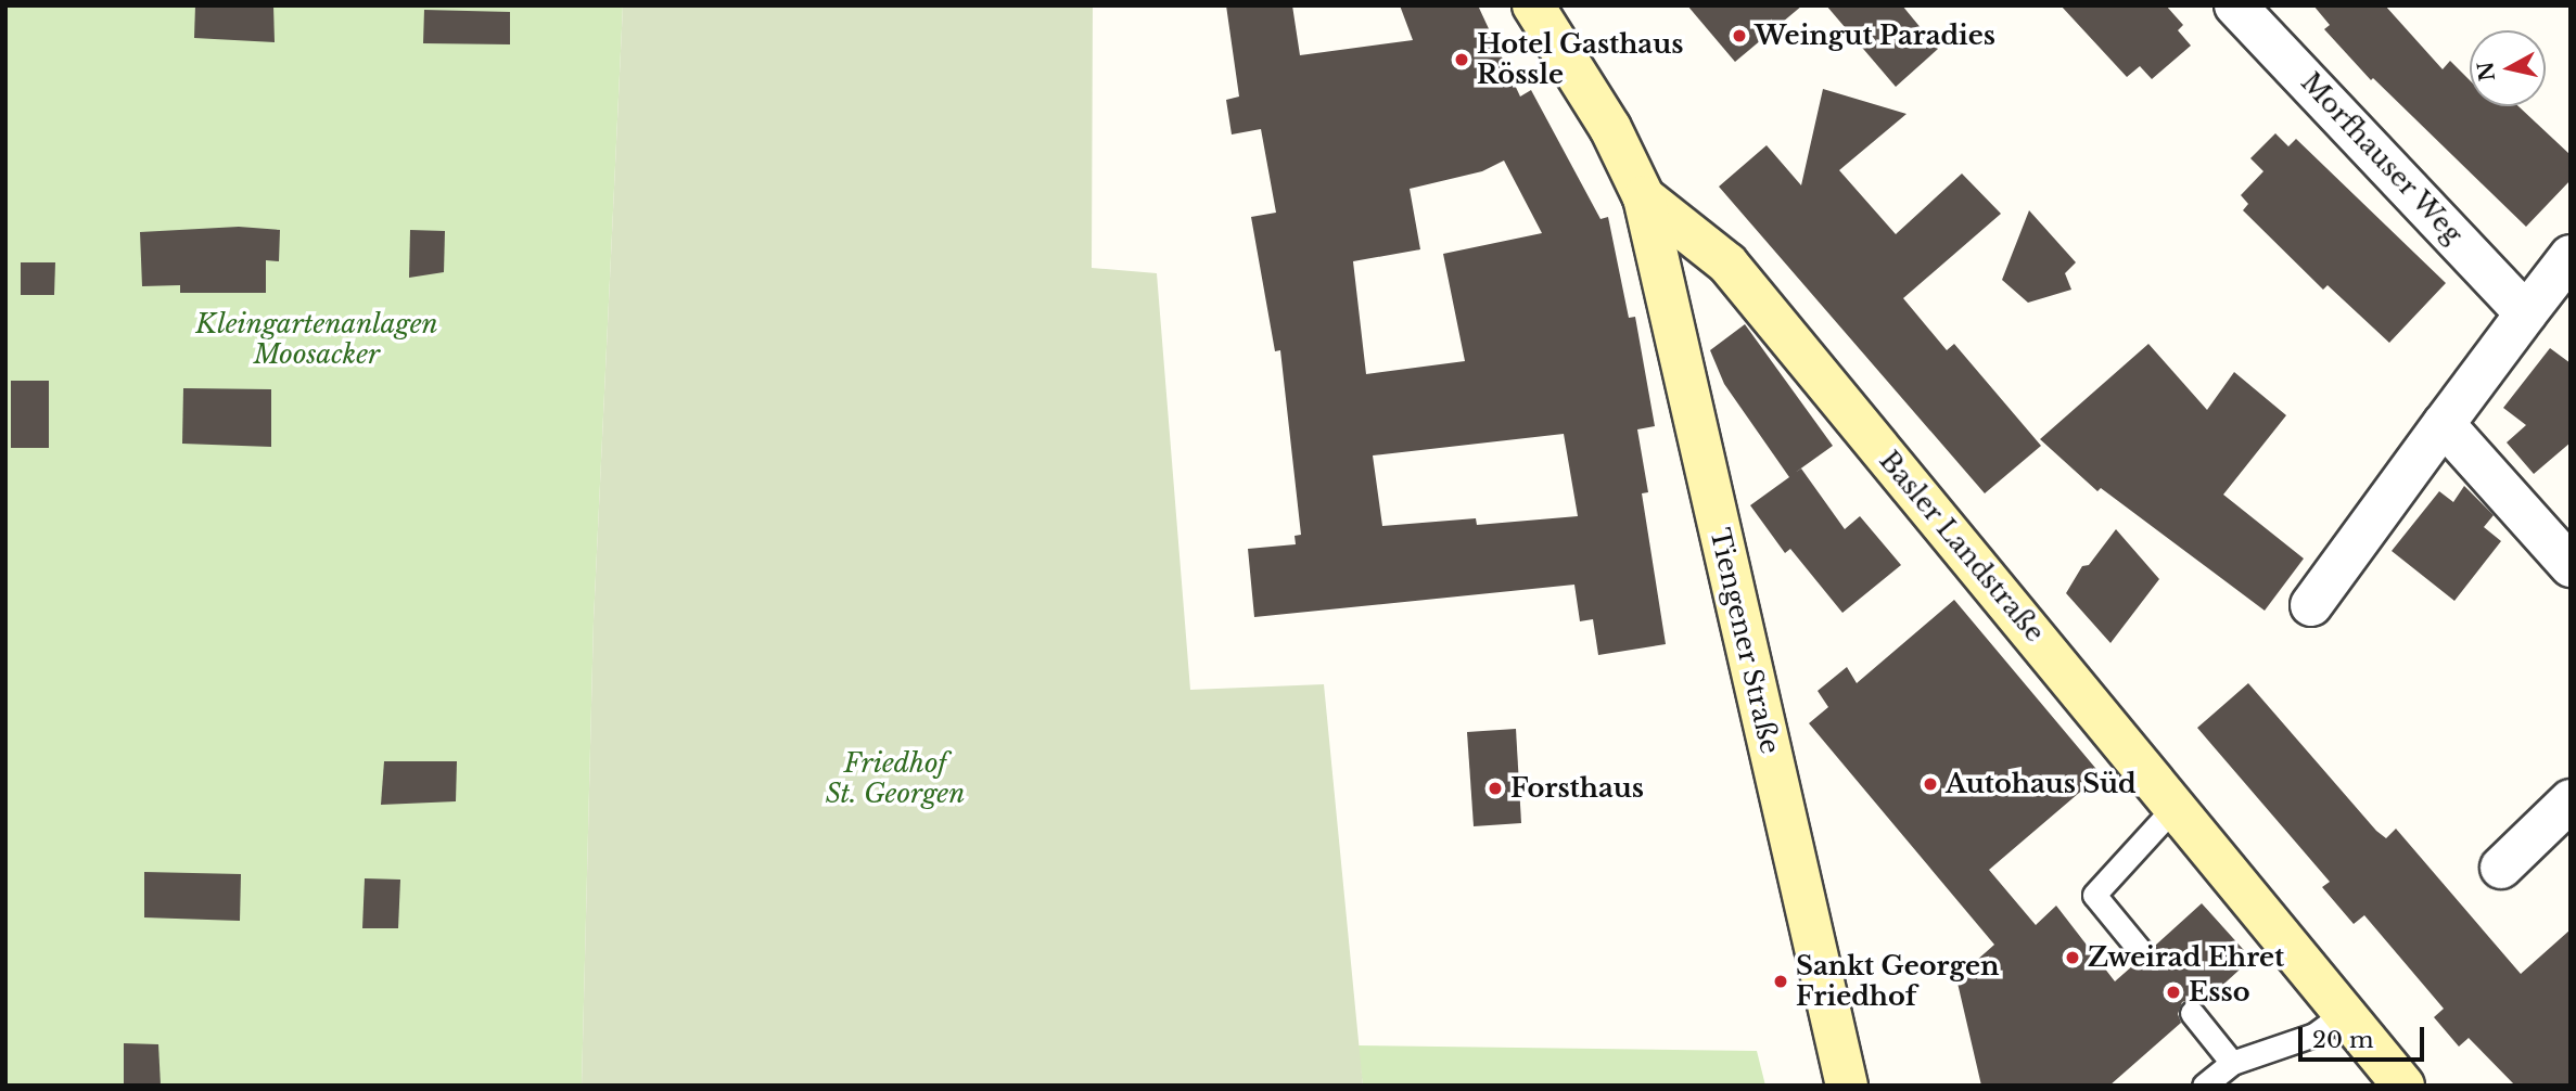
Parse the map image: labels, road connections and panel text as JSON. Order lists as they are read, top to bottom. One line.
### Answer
{"streets":{"street":["Morfhauser Weg","Basler Landstraße","Tiengener Straße"]},"crossings":[["Basler Landstraße","Tiengener Straße"]],"parks":["Kleingartenanlagen Moosacker","Friedhof St. Georgen"],"places":["Weingut Paradies","Hotel Gasthaus Rössle","Autohaus Süd","Forsthaus","Zweirad Ehret","Sankt Georgen Friedhof","Esso"],"scale_bar":"20 m","north":"left"}
